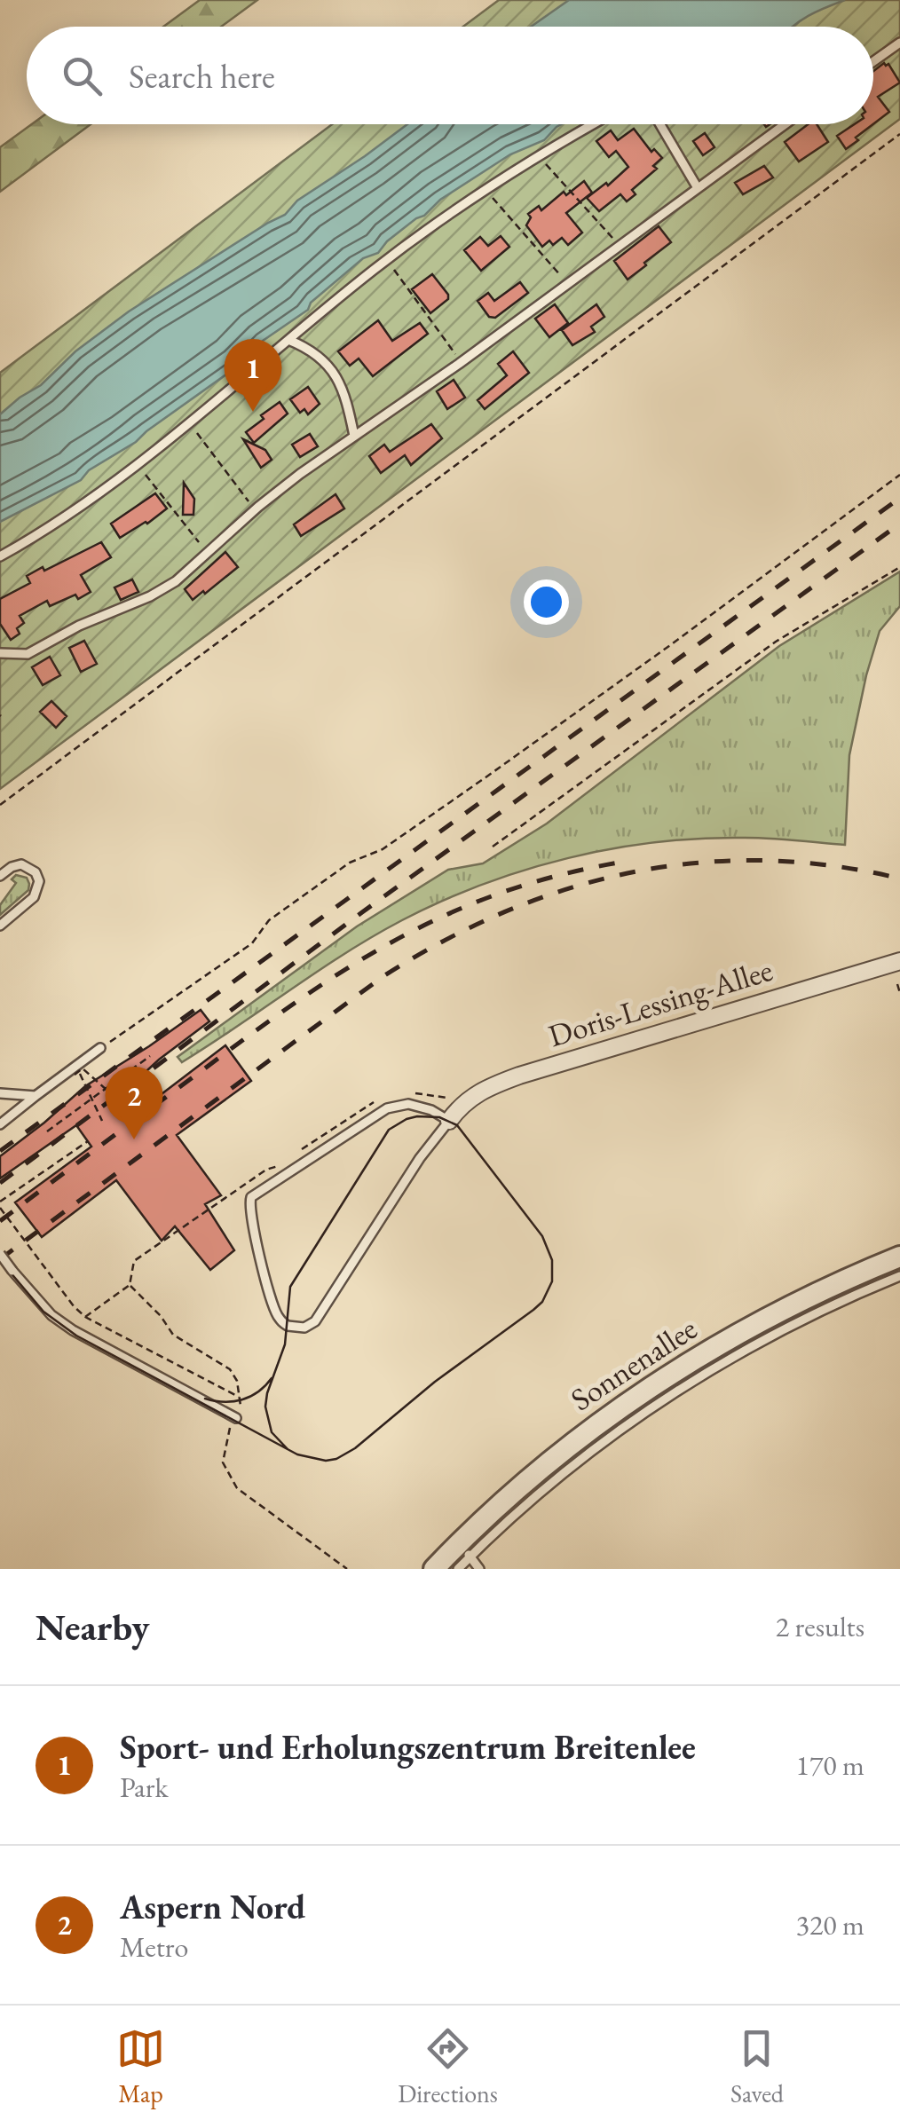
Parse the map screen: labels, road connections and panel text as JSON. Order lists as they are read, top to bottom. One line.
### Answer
{"streets":{"street":["Doris-Lessing-Allee","Sonnenallee"]},"page":{"search":"Search here","pins":["1","2"],"heading":["Nearby","2 results"],"list":[{"mark":"1","name":"Sport- und Erholungszentrum Breitenlee","note":"Park","value":"170 m"},{"mark":"2","name":"Aspern Nord","note":"Metro","value":"320 m"}],"nav":["Map","Directions","Saved"]}}
